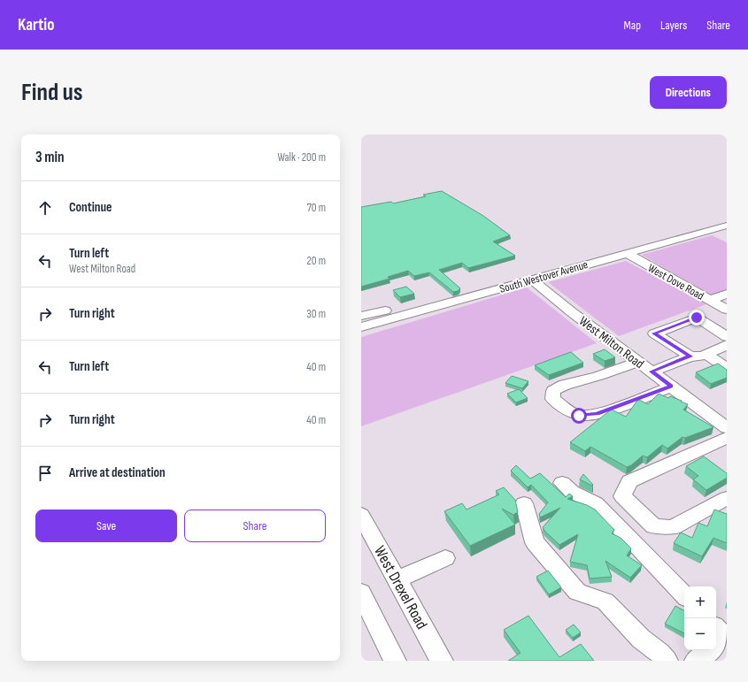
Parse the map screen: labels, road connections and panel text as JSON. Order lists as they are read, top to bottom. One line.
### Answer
{"streets":{"street":["South Westover Avenue","West Dove Road","West Milton Road","West Drexel Road"]},"crossings":[["South Westover Avenue","West Dove Road"],["South Westover Avenue","West Milton Road"]],"page":{"header":"Kartio","nav":["Map","Layers","Share"],"buttons":["Directions",["Save","Share"]],"title":"Find us","heading":["3 min","Walk · 200 m"],"list":[["Continue","70 m"],["Turn left","West Milton Road","20 m"],["Turn right","30 m"],["Turn left","40 m"],["Turn right","40 m"],"Arrive at destination"],"map_buttons":["+","−"]}}
